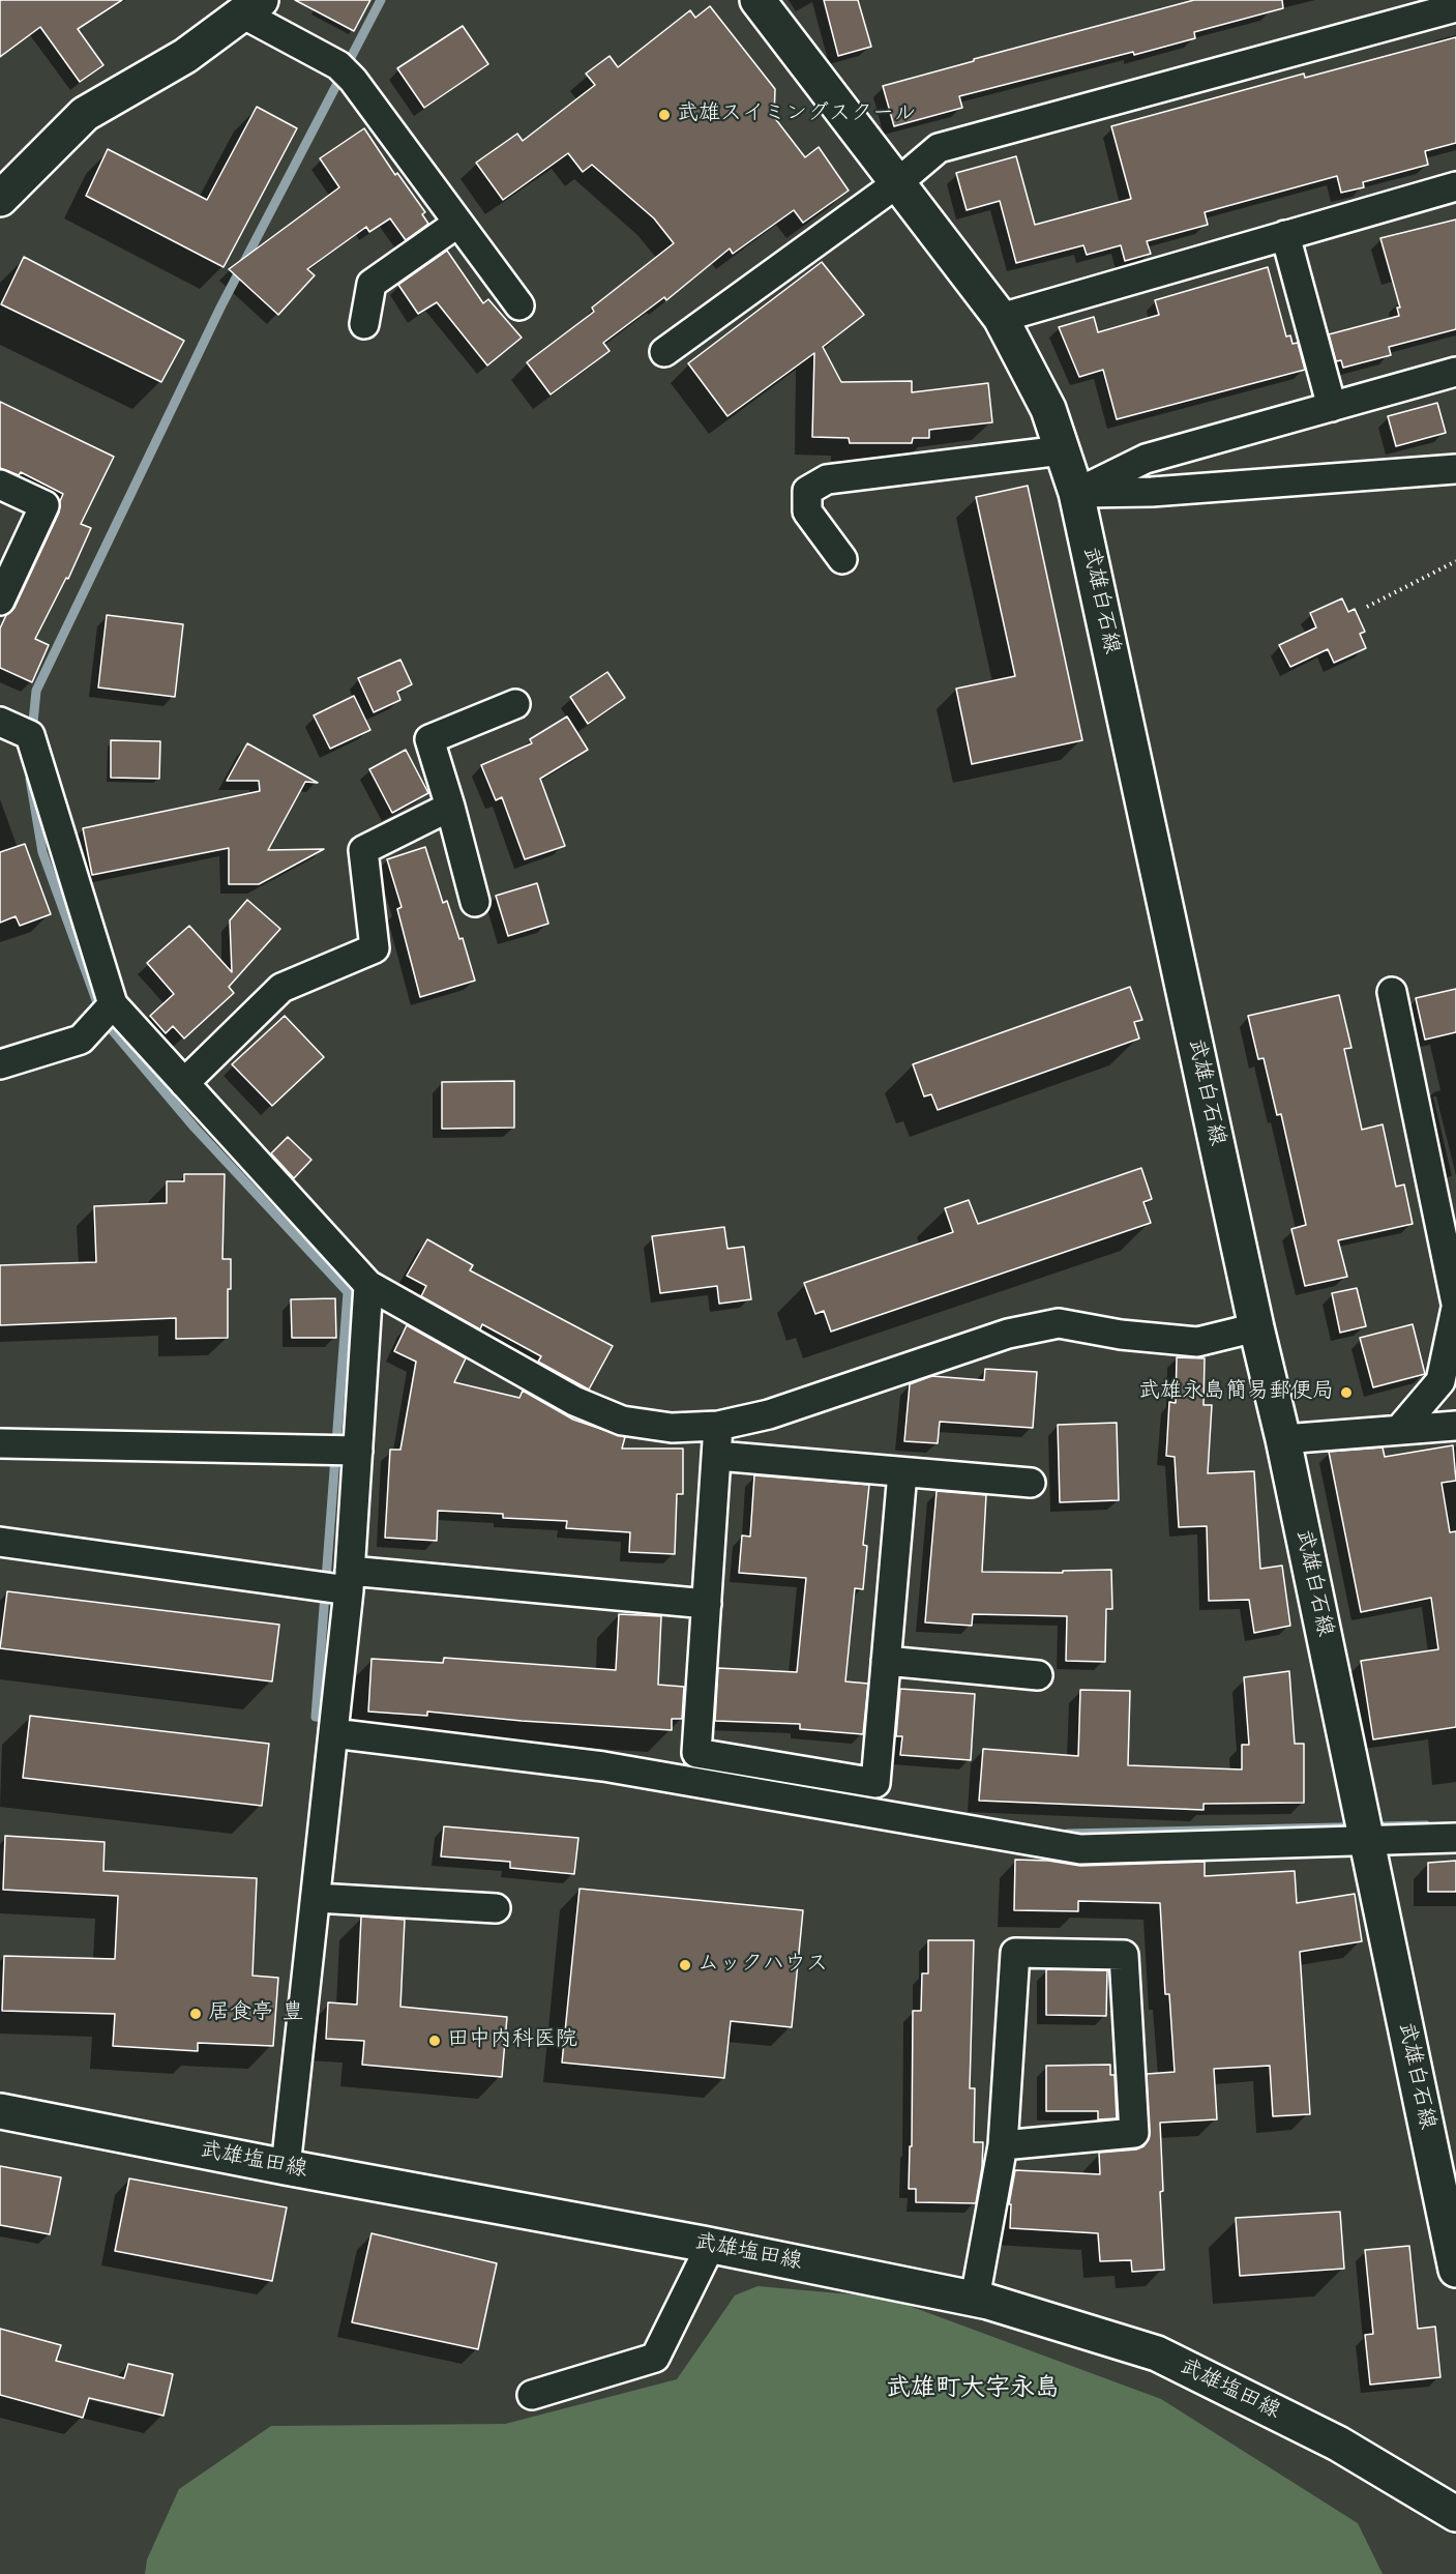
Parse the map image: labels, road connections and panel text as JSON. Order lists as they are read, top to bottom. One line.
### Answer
{"streets":{"main road":["武雄白石線","武雄塩田線"]},"districts":["武雄町大字永島"],"places":["武雄スイミングスクール","武雄永島簡易郵便局","ムックハウス","居食亭 豊","田中内科医院"]}
